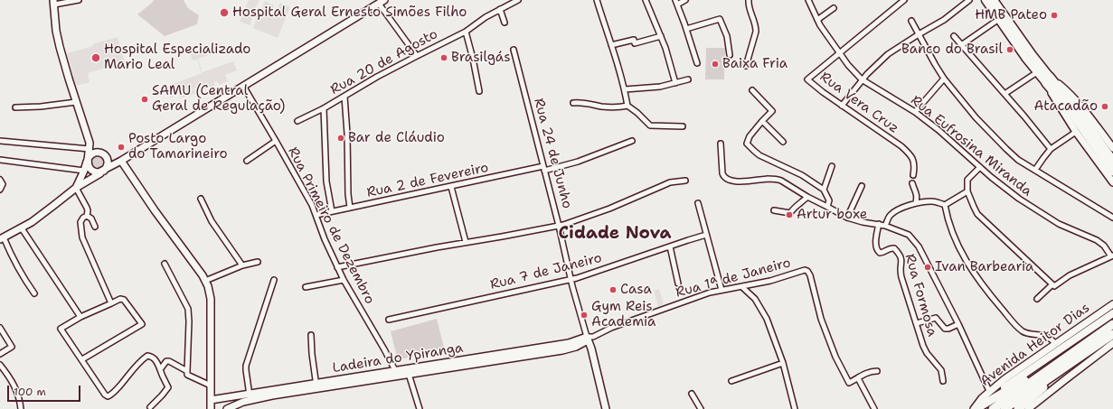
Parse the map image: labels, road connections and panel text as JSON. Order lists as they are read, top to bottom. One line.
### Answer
{"streets":{"main road":["Rua 24 de Junho","Avenida Heitor Dias","Ladeira do Ypiranga"],"street":["Rua 20 de Agosto","Rua Vera Cruz","Rua Eufrosina Miranda","Rua 2 de Fevereiro","Rua Primeiro de Dezembro","Rua 7 de Janeiro","Rua 1ª de Janeiro","Rua Formosa"]},"crossings":[["Rua Vera Cruz","Rua Eufrosina Miranda"],["Rua 24 de Junho","Rua 2 de Fevereiro"],["Rua 24 de Junho","Rua 7 de Janeiro"],["Rua 24 de Junho","Rua 1ª de Janeiro"],["Rua 24 de Junho","Ladeira do Ypiranga"],["Rua 2 de Fevereiro","Rua Primeiro de Dezembro"],["Rua Primeiro de Dezembro","Ladeira do Ypiranga"],["Rua 1ª de Janeiro","Ladeira do Ypiranga"]],"districts":["Cidade Nova"],"places":["Hospital Geral Ernesto Simões Filho","HMB Pateo","Banco do Brasil","Hospital Especializado Mario Leal","Brasilgás","Baixa Fria","SAMU (Central Geral de Regulação)","Atacadão","Bar de Cláudio","Posto Largo do Tamarineiro","Artur boxe","Ivan Barbearia","Casa","Gym Reis Academia"],"scale_bar":"100 m"}
